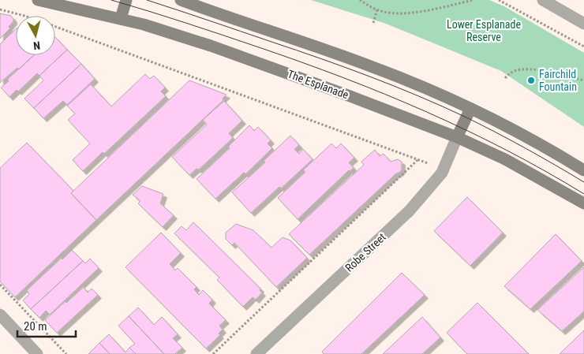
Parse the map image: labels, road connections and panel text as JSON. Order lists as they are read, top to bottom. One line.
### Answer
{"streets":{"street":["The Esplanade","Robe Street"]},"crossings":[["The Esplanade","Robe Street"]],"parks":["Lower Esplanade Reserve"],"places":["Fairchild Fountain"],"scale_bar":"20 m","north":"bottom"}
